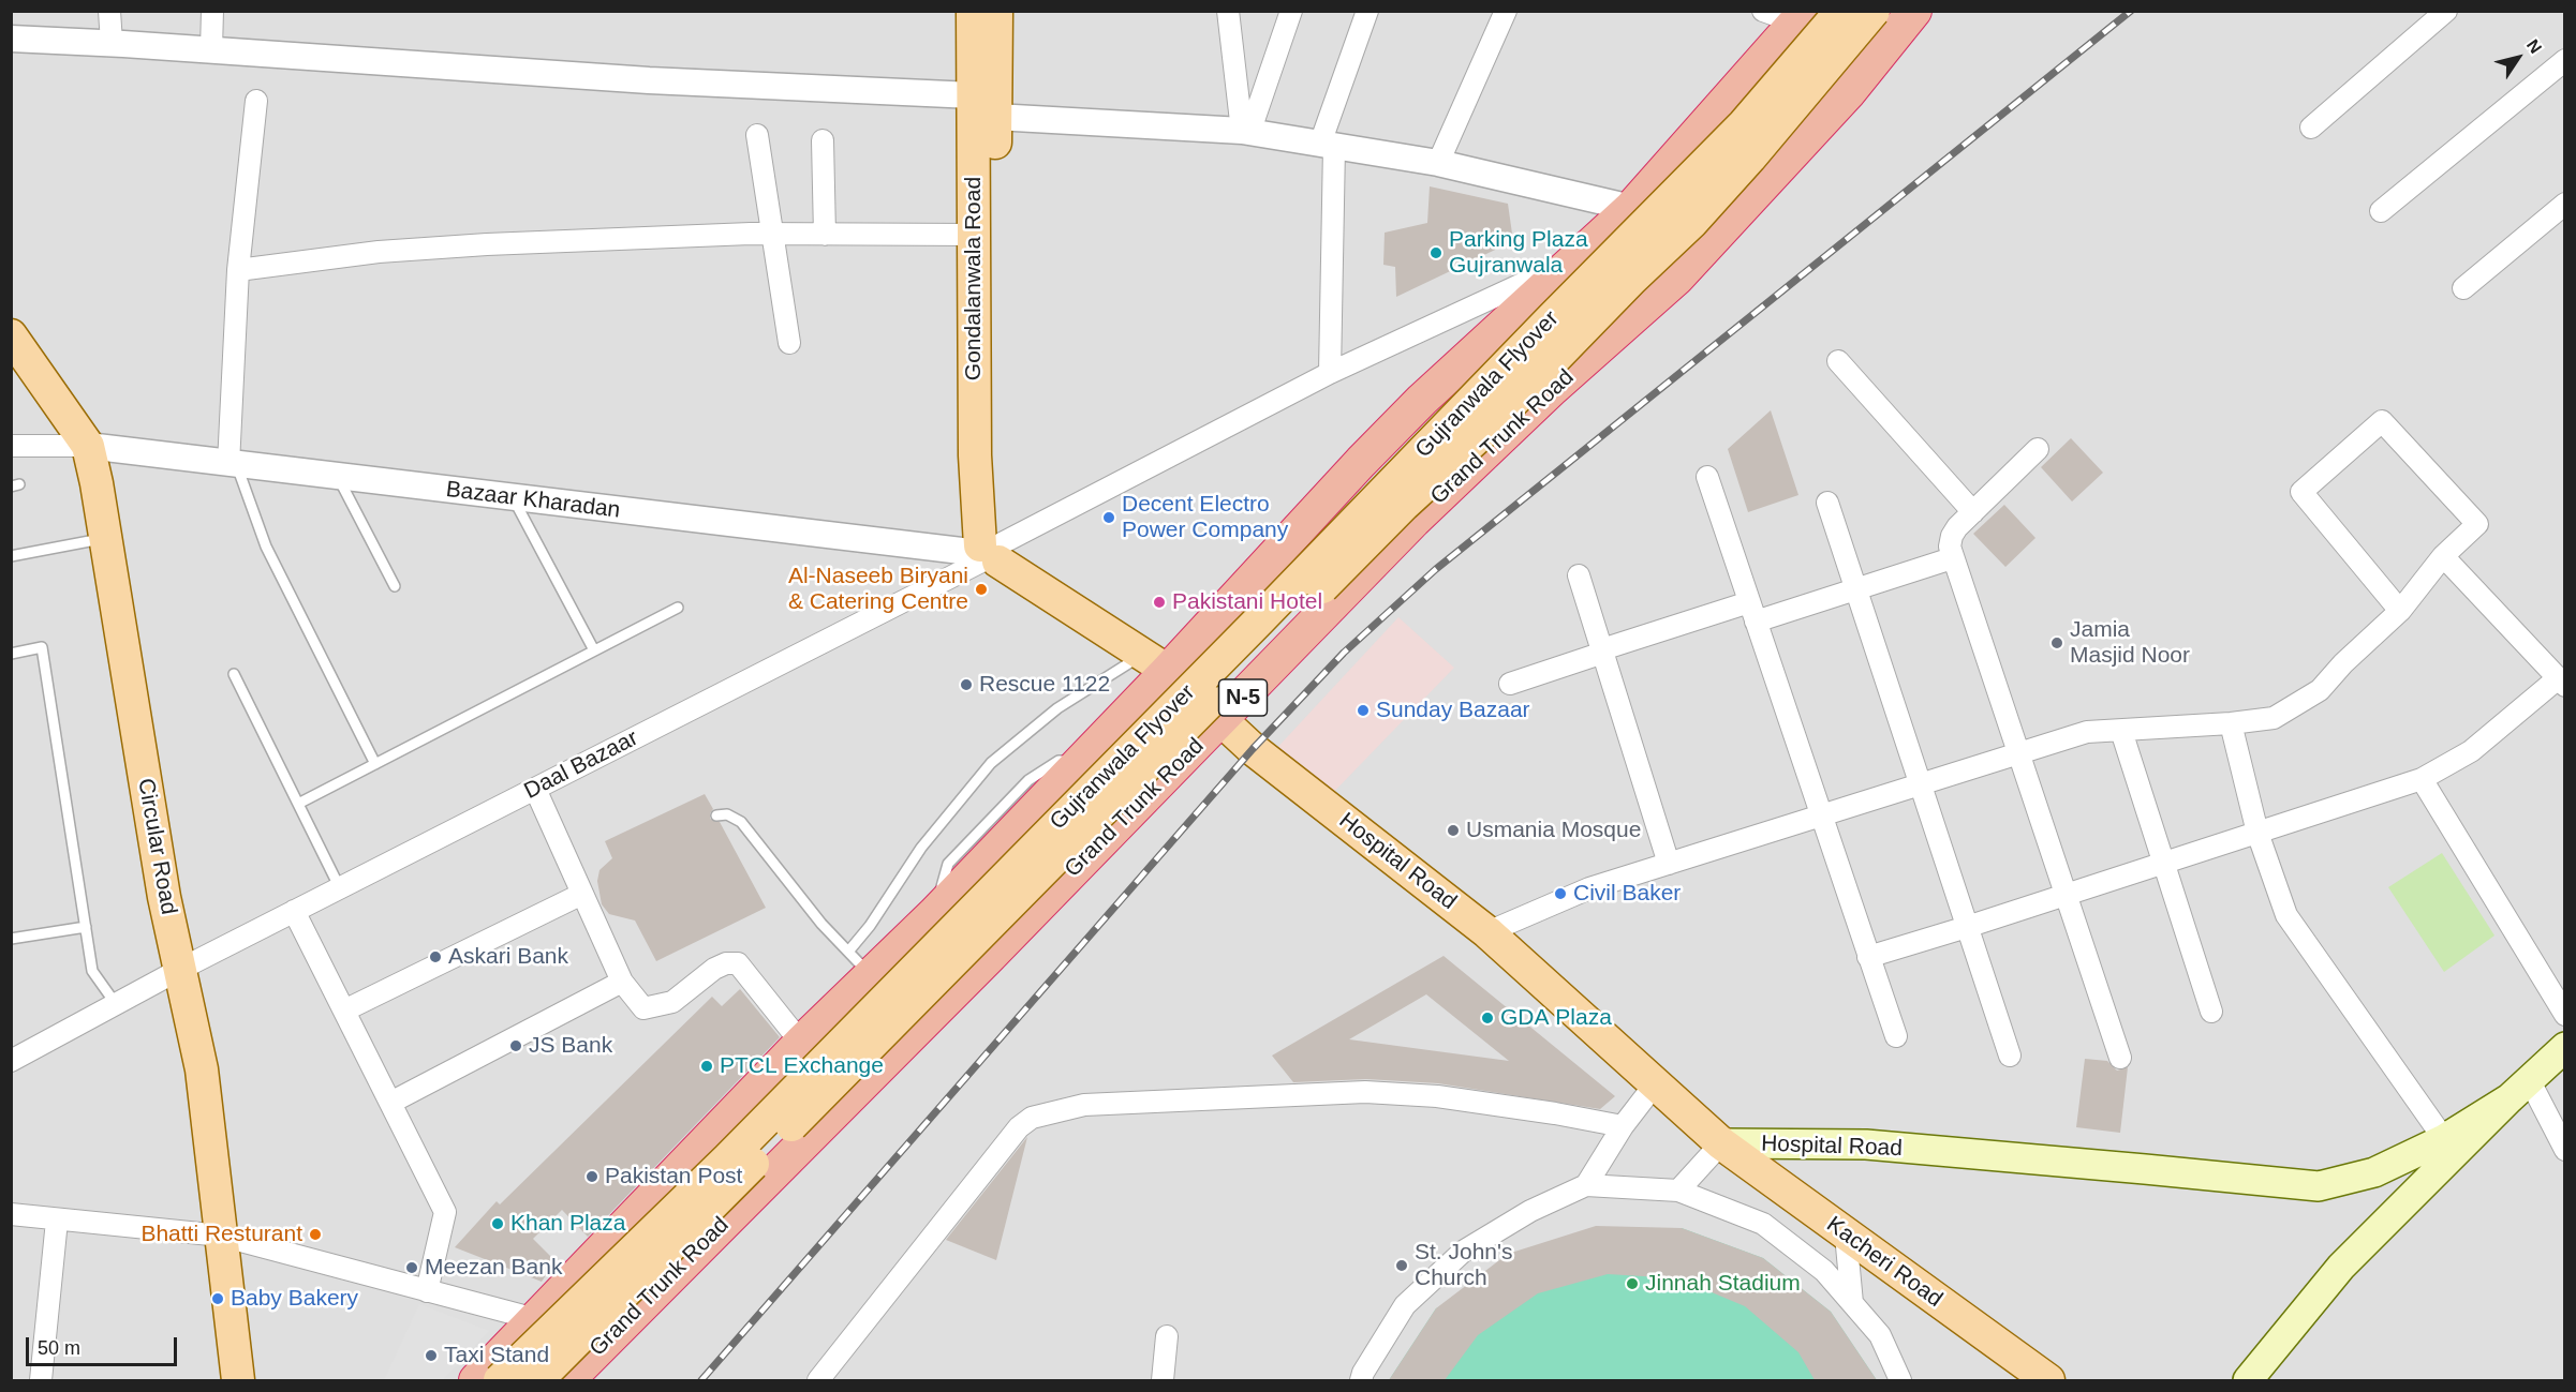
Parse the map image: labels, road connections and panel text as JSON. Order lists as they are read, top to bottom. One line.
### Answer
{"streets":{"highway":["Grand Trunk Road","N-5"],"main road":["Gondalanwala Road","Gujranwala Flyover","Circular Road","Hospital Road","Kacheri Road"],"street":["Bazaar Kharadan","Daal Bazaar"]},"crossings":[["Gondalanwala Road","Bazaar Kharadan"],["Gondalanwala Road","Daal Bazaar"],["Grand Trunk Road","Hospital Road"],["Bazaar Kharadan","Daal Bazaar"],["Bazaar Kharadan","Circular Road"],["Daal Bazaar","Circular Road"],["Hospital Road","Kacheri Road"]],"places":["Parking Plaza Gujranwala","Decent Electro Power Company","Al-Naseeb Biryani & Catering Centre","Pakistani Hotel","Jamia Masjid Noor","Rescue 1122","Sunday Bazaar","Usmania Mosque","Civil Baker","Askari Bank","GDA Plaza","JS Bank","PTCL Exchange","Pakistan Post","Khan Plaza","Bhatti Resturant","St. John's Church","Meezan Bank","Jinnah Stadium","Baby Bakery","Taxi Stand"],"scale_bar":"50 m","north":"top right"}
